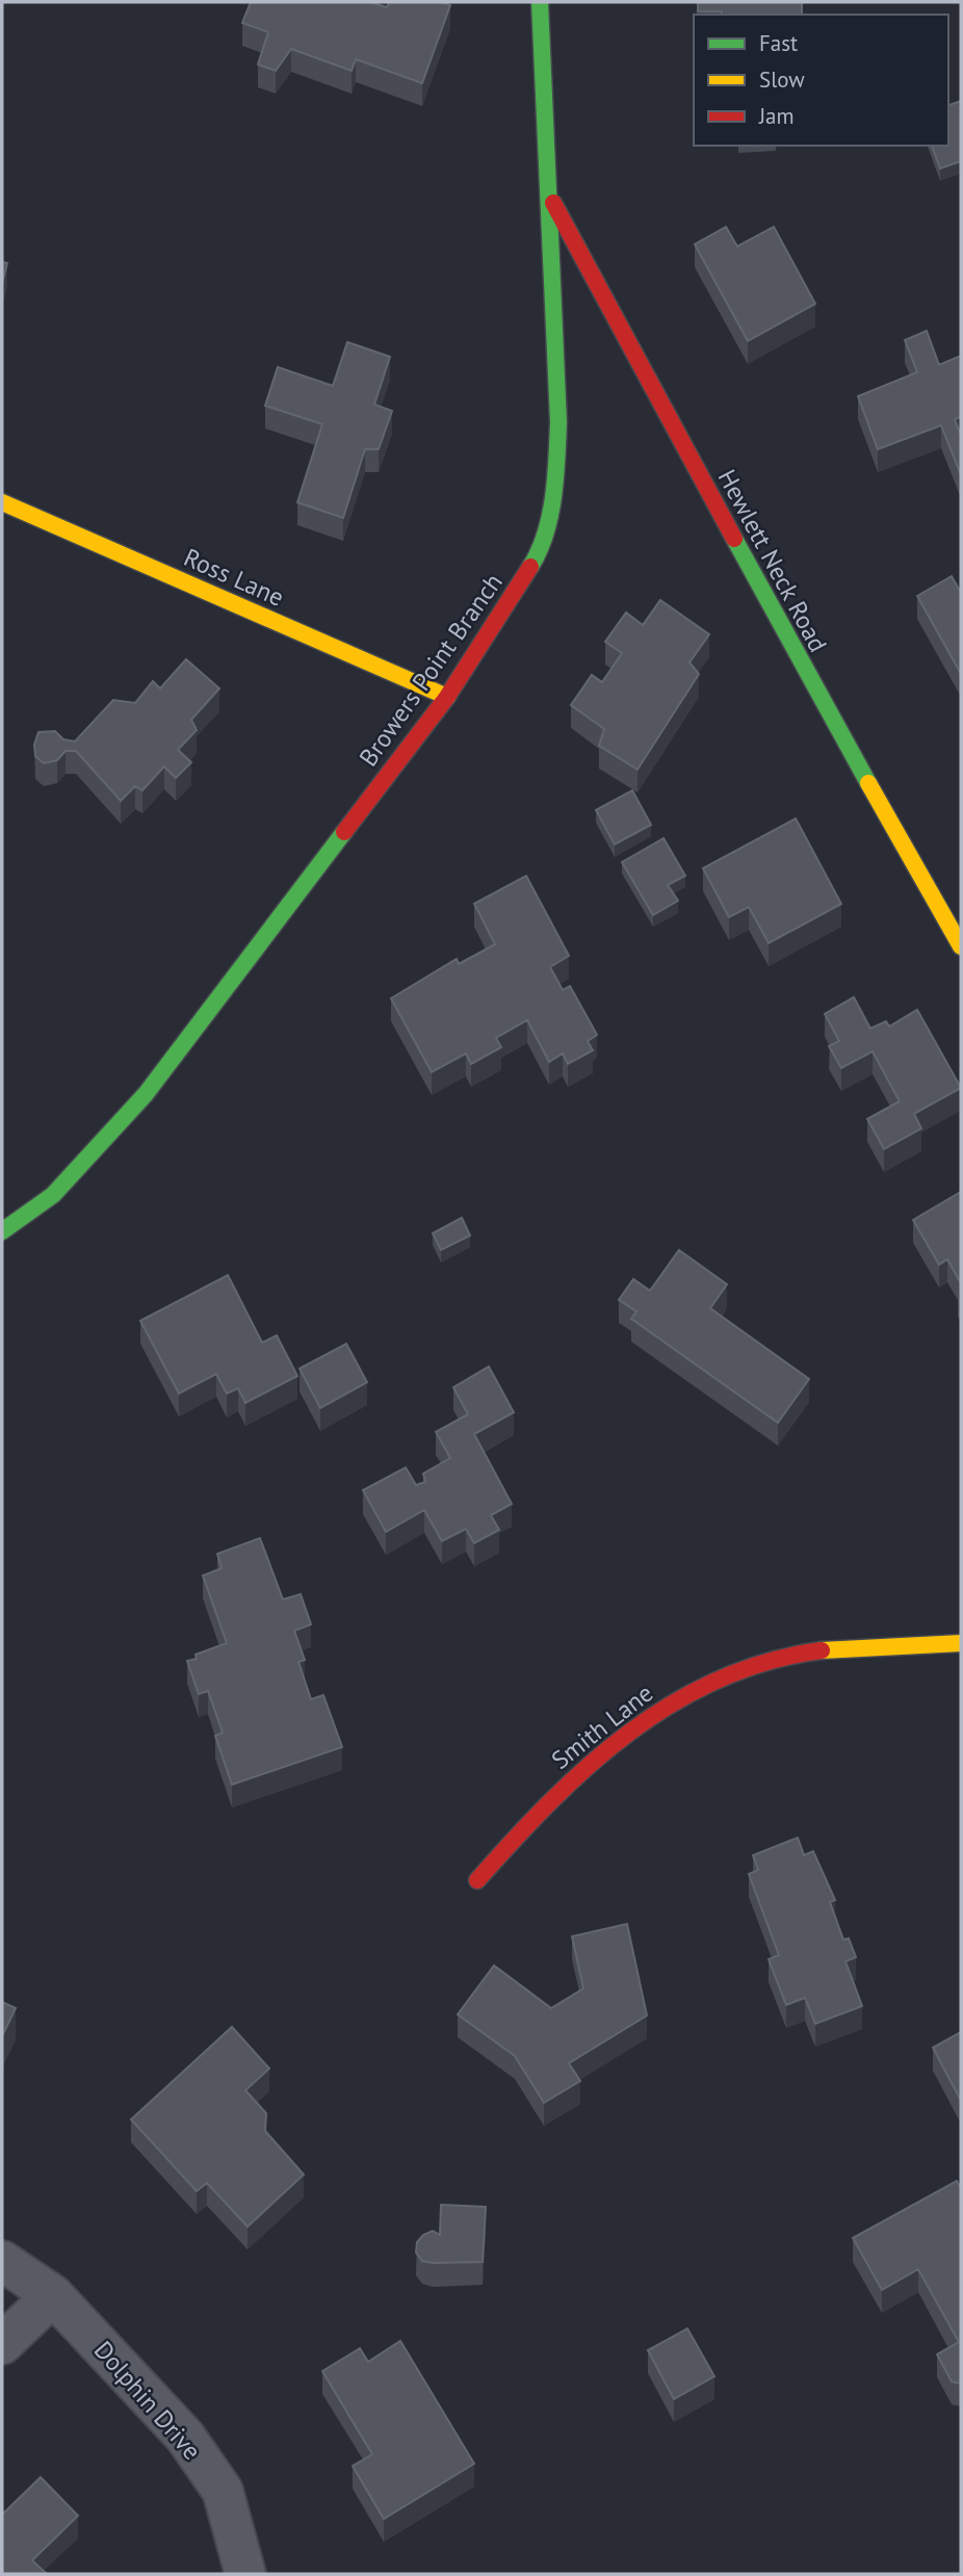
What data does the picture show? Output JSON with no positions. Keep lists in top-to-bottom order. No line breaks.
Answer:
{"streets":{"street":["Hewlett Neck Road","Ross Lane","Browers Point Branch","Smith Lane","Dolphin Drive"]},"crossings":[["Hewlett Neck Road","Browers Point Branch"],["Ross Lane","Browers Point Branch"]],"legend":["Fast","Slow","Jam"]}
